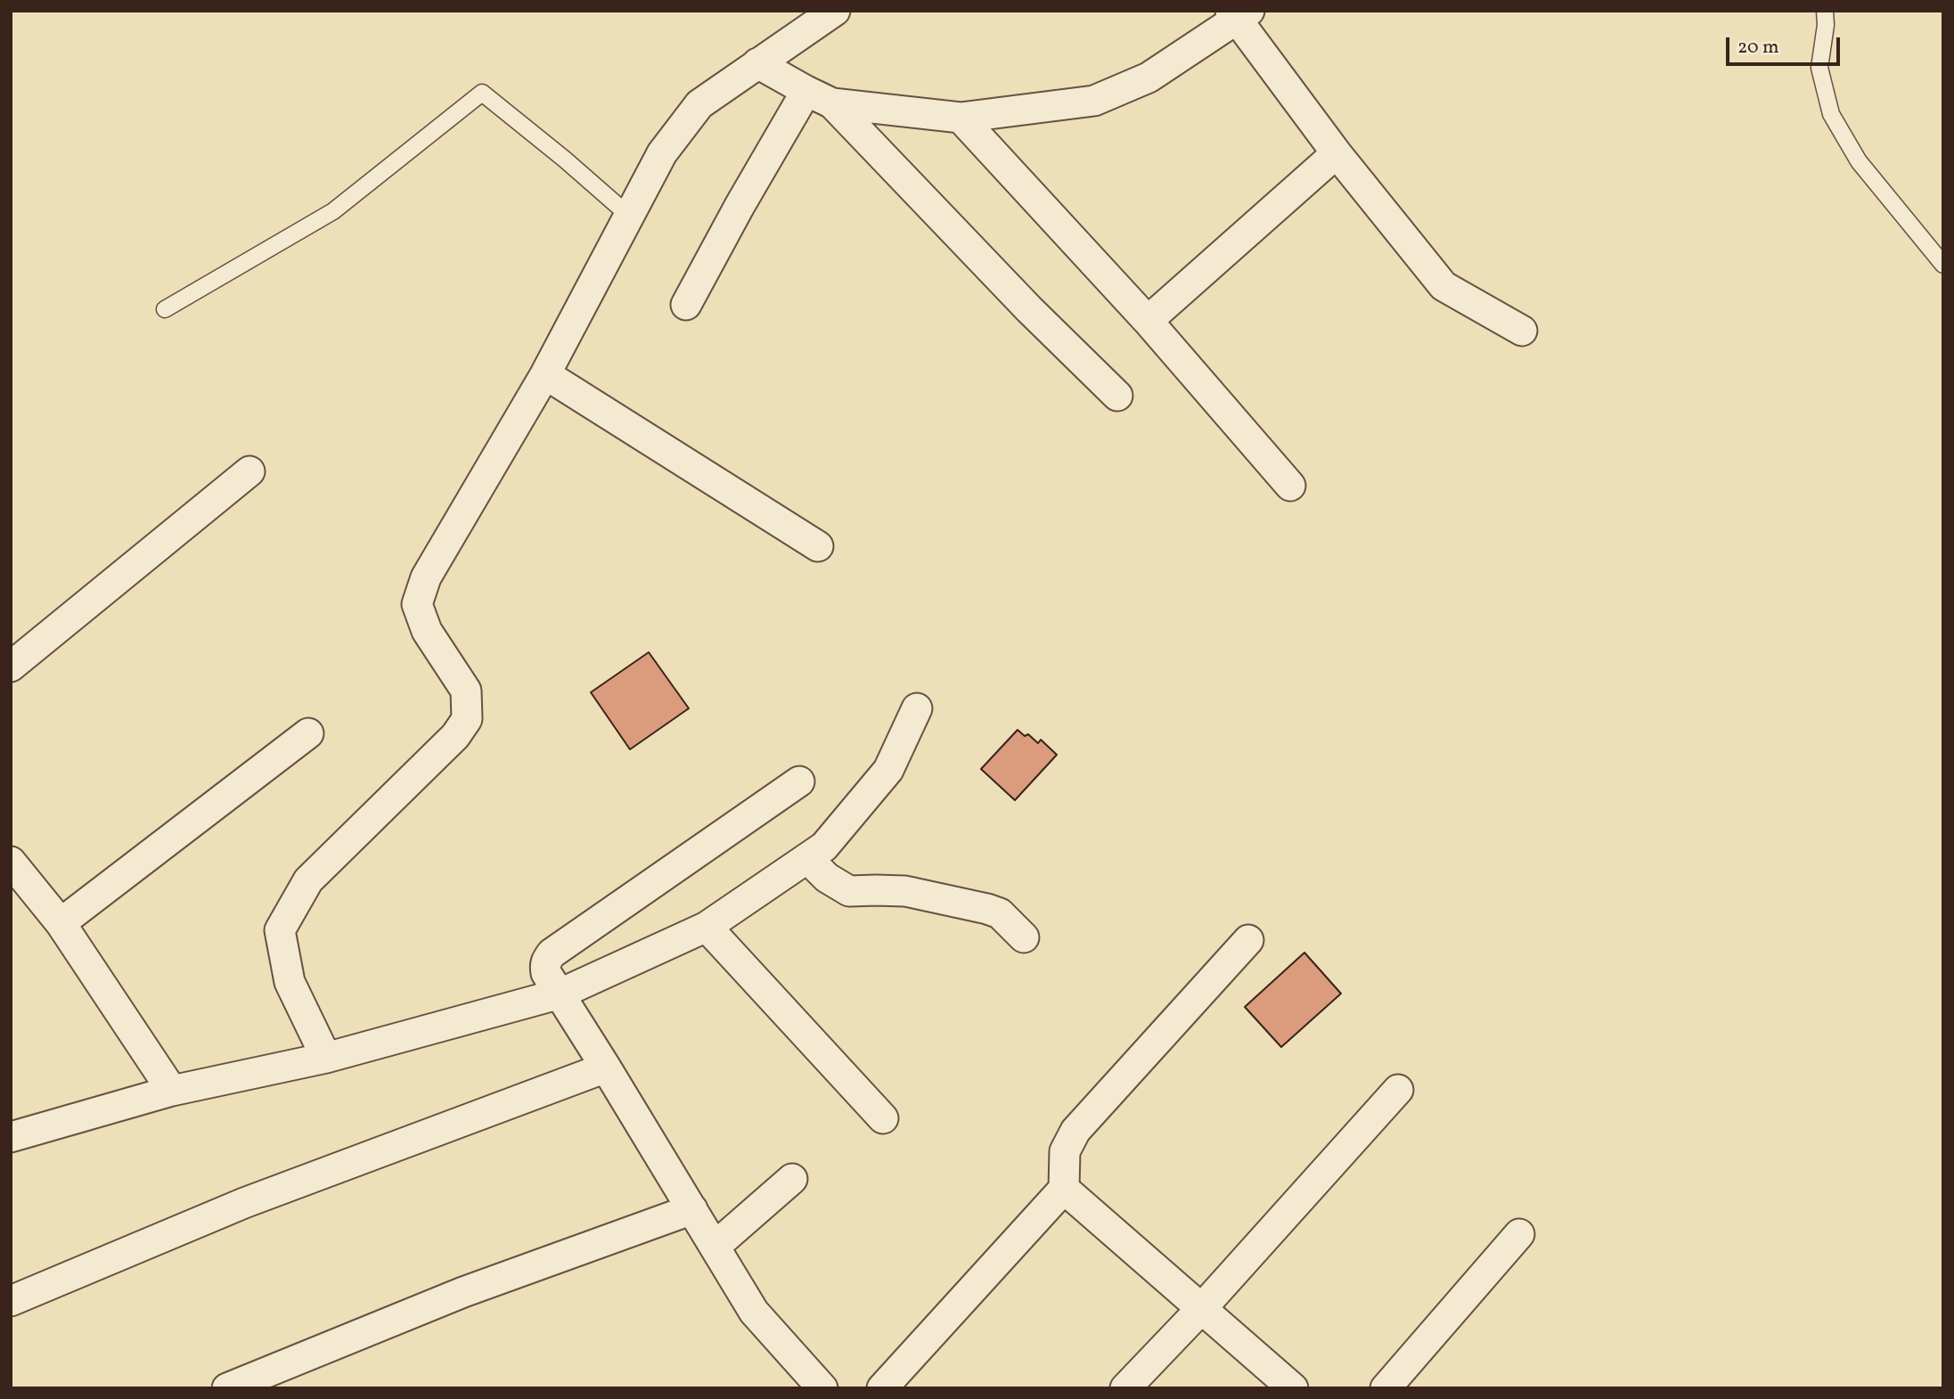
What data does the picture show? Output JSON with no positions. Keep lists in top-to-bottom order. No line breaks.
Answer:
{"scale_bar":"20 m"}
